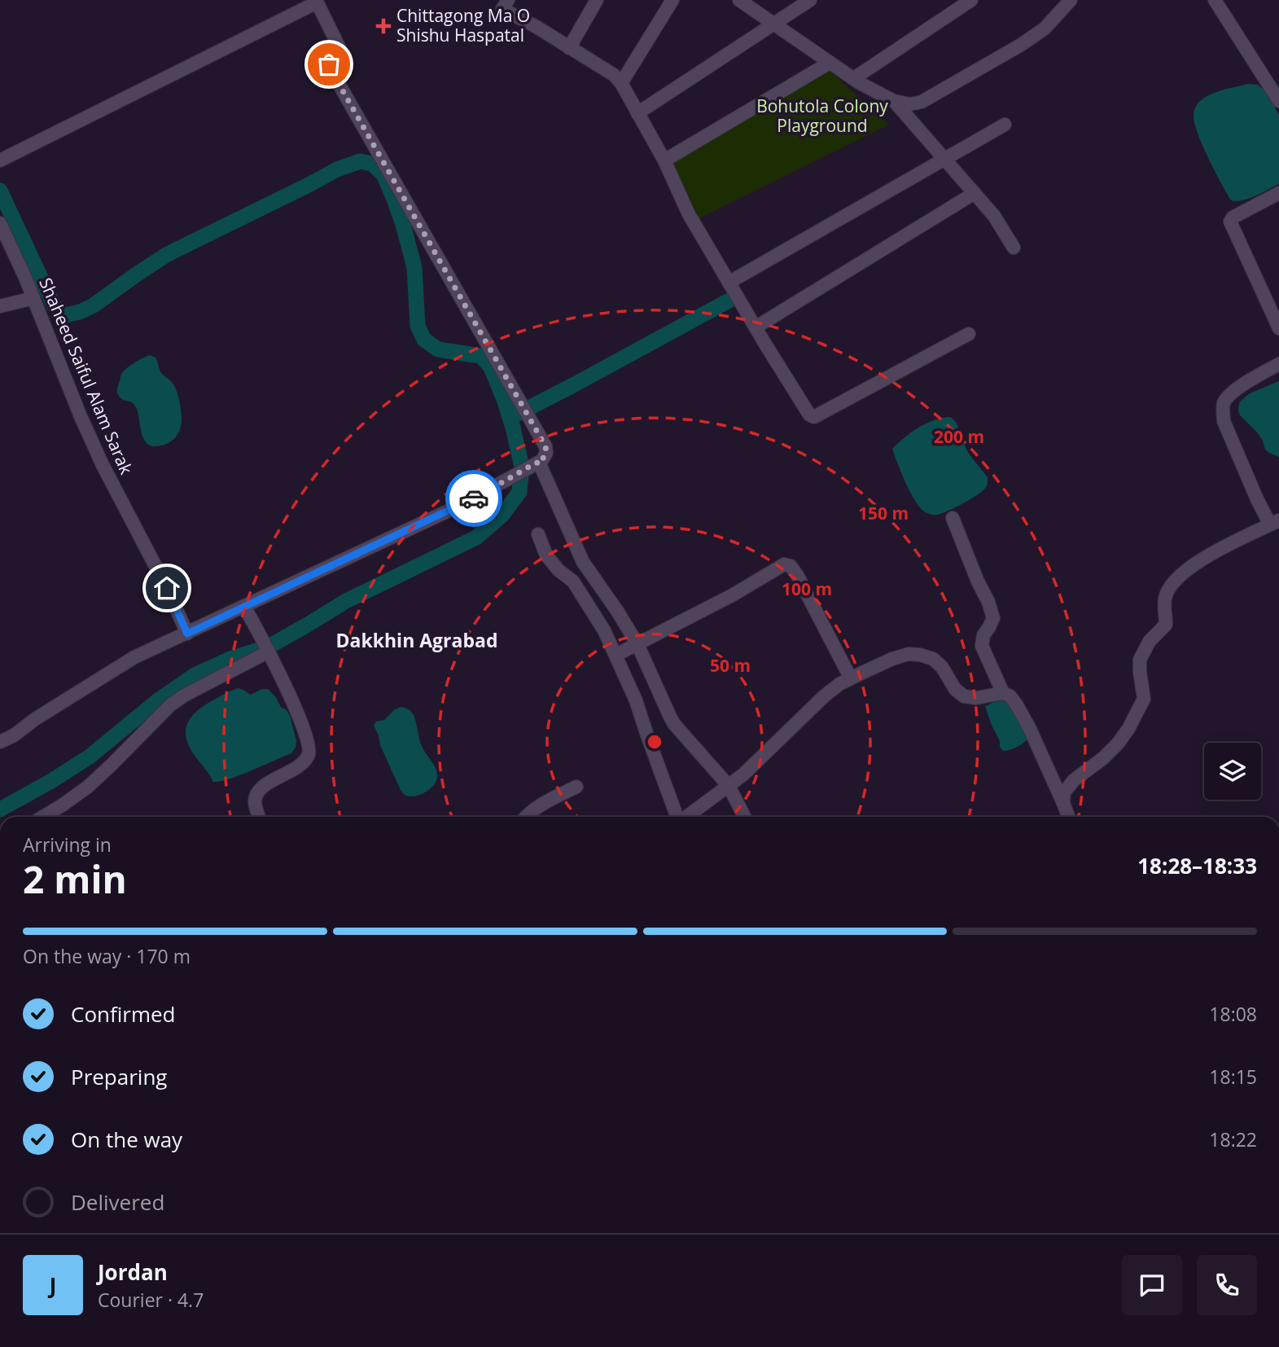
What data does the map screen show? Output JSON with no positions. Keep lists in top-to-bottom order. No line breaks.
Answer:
{"streets":{"street":["Shaheed Saiful Alam Sarak"]},"districts":["Dakkhin Agrabad"],"parks":["Bohutola Colony Playground"],"places":{"health":["Chittagong Ma O Shishu Haspatal"]},"page":{"heading":["2 min","Arriving in","18:28–18:33"],"panel":["Jordan","Courier · 4.7"],"bar":"On the way · 170 m","list":[["Confirmed","18:08"],["Preparing","18:15"],["On the way","18:22"],"Delivered"],"round":"J"},"rings":["200 m","150 m","100 m","50 m"]}
